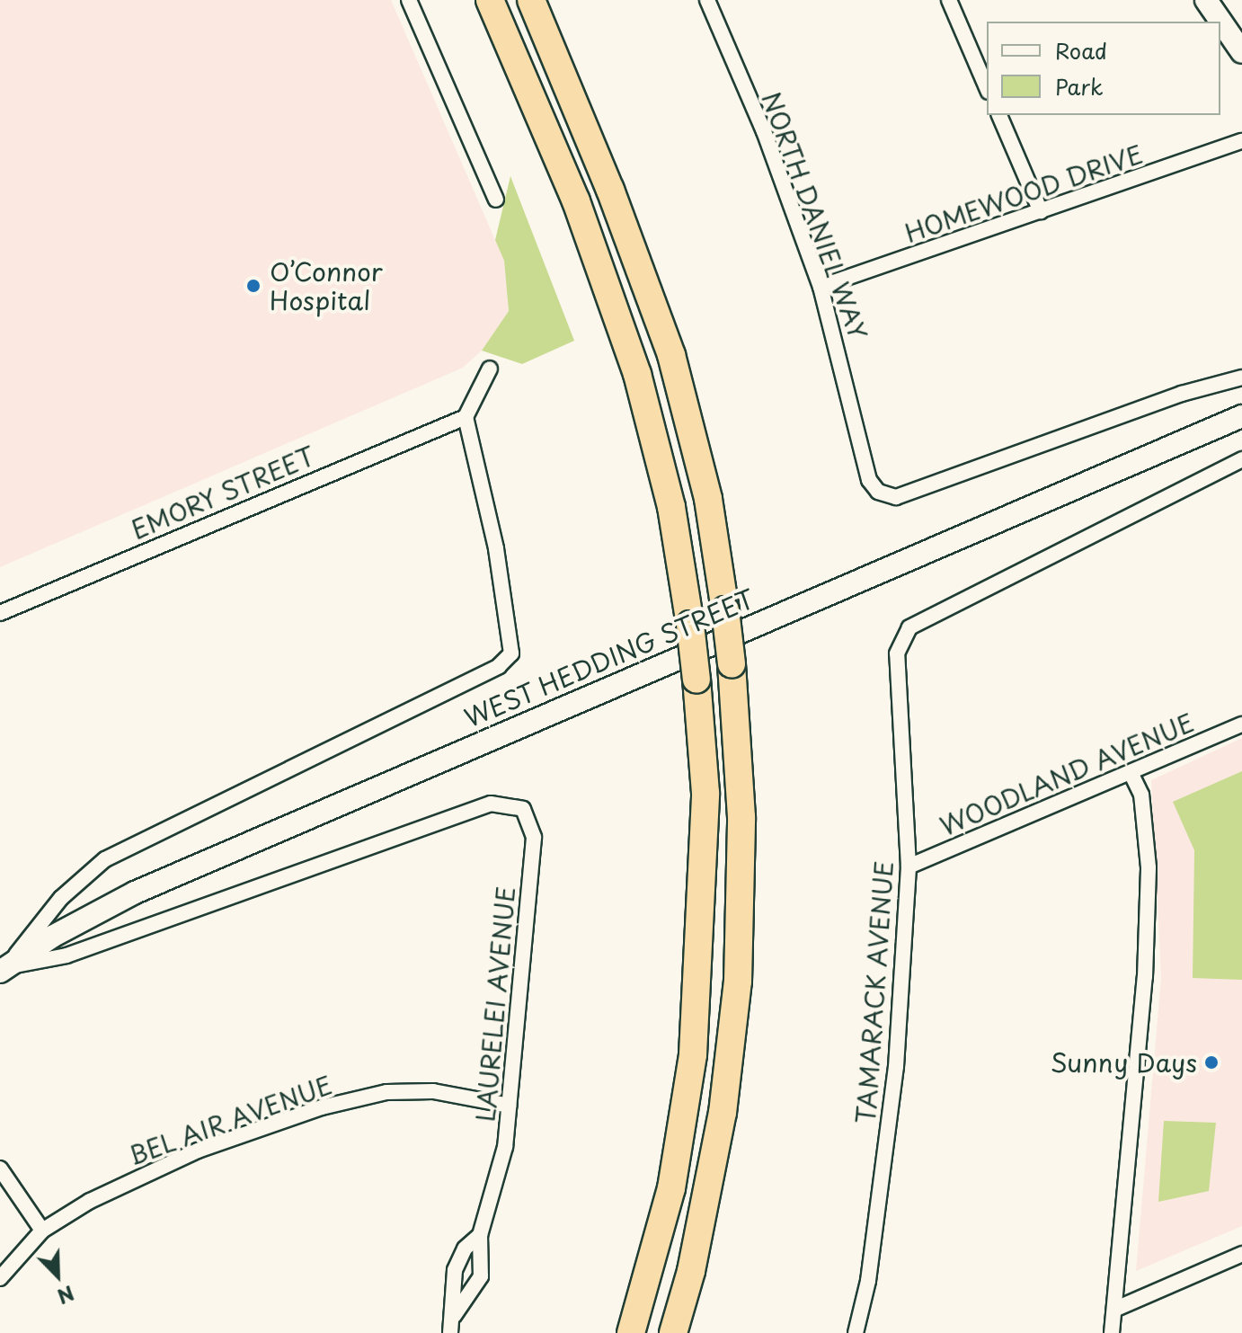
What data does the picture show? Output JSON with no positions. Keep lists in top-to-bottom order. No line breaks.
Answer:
{"streets":{"main road":["WEST HEDDING STREET"],"street":["HOMEWOOD DRIVE","NORTH DANIEL WAY","EMORY STREET","WOODLAND AVENUE","TAMARACK AVENUE","LAURELEI AVENUE","BEL AIR AVENUE"]},"crossings":[["HOMEWOOD DRIVE","NORTH DANIEL WAY"],["EMORY STREET","WEST HEDDING STREET"],["WEST HEDDING STREET","LAURELEI AVENUE"],["WOODLAND AVENUE","TAMARACK AVENUE"],["LAURELEI AVENUE","BEL AIR AVENUE"]],"places":["O’Connor Hospital","Sunny Days"],"legend":["Road","Park"],"north":"bottom right"}
